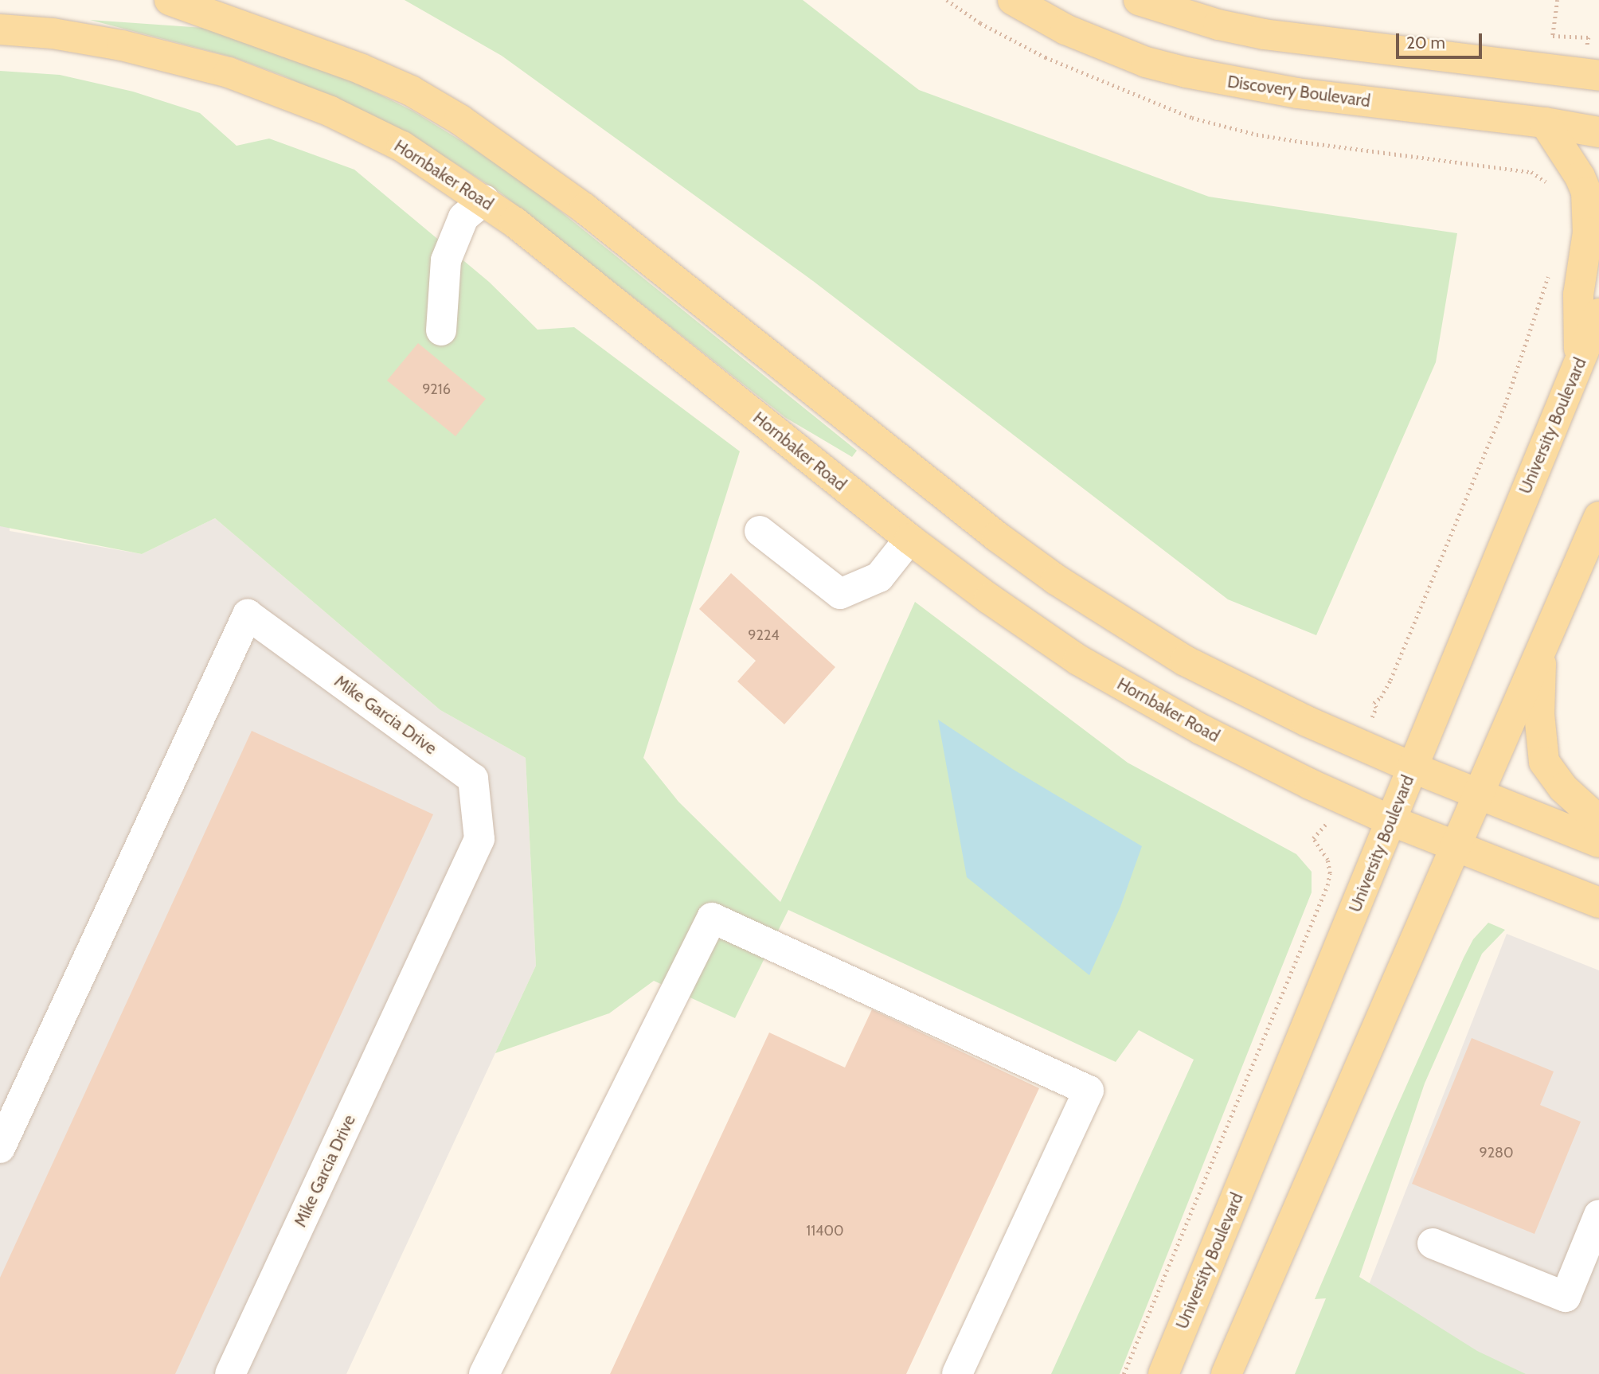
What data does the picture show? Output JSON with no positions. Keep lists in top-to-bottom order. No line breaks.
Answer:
{"streets":{"main road":["Discovery Boulevard","Hornbaker Road","University Boulevard"],"lane":["Mike Garcia Drive"]},"crossings":[["Hornbaker Road","University Boulevard"]],"house_numbers":["9216","9224","9280","11400"],"scale_bar":"20 m"}
